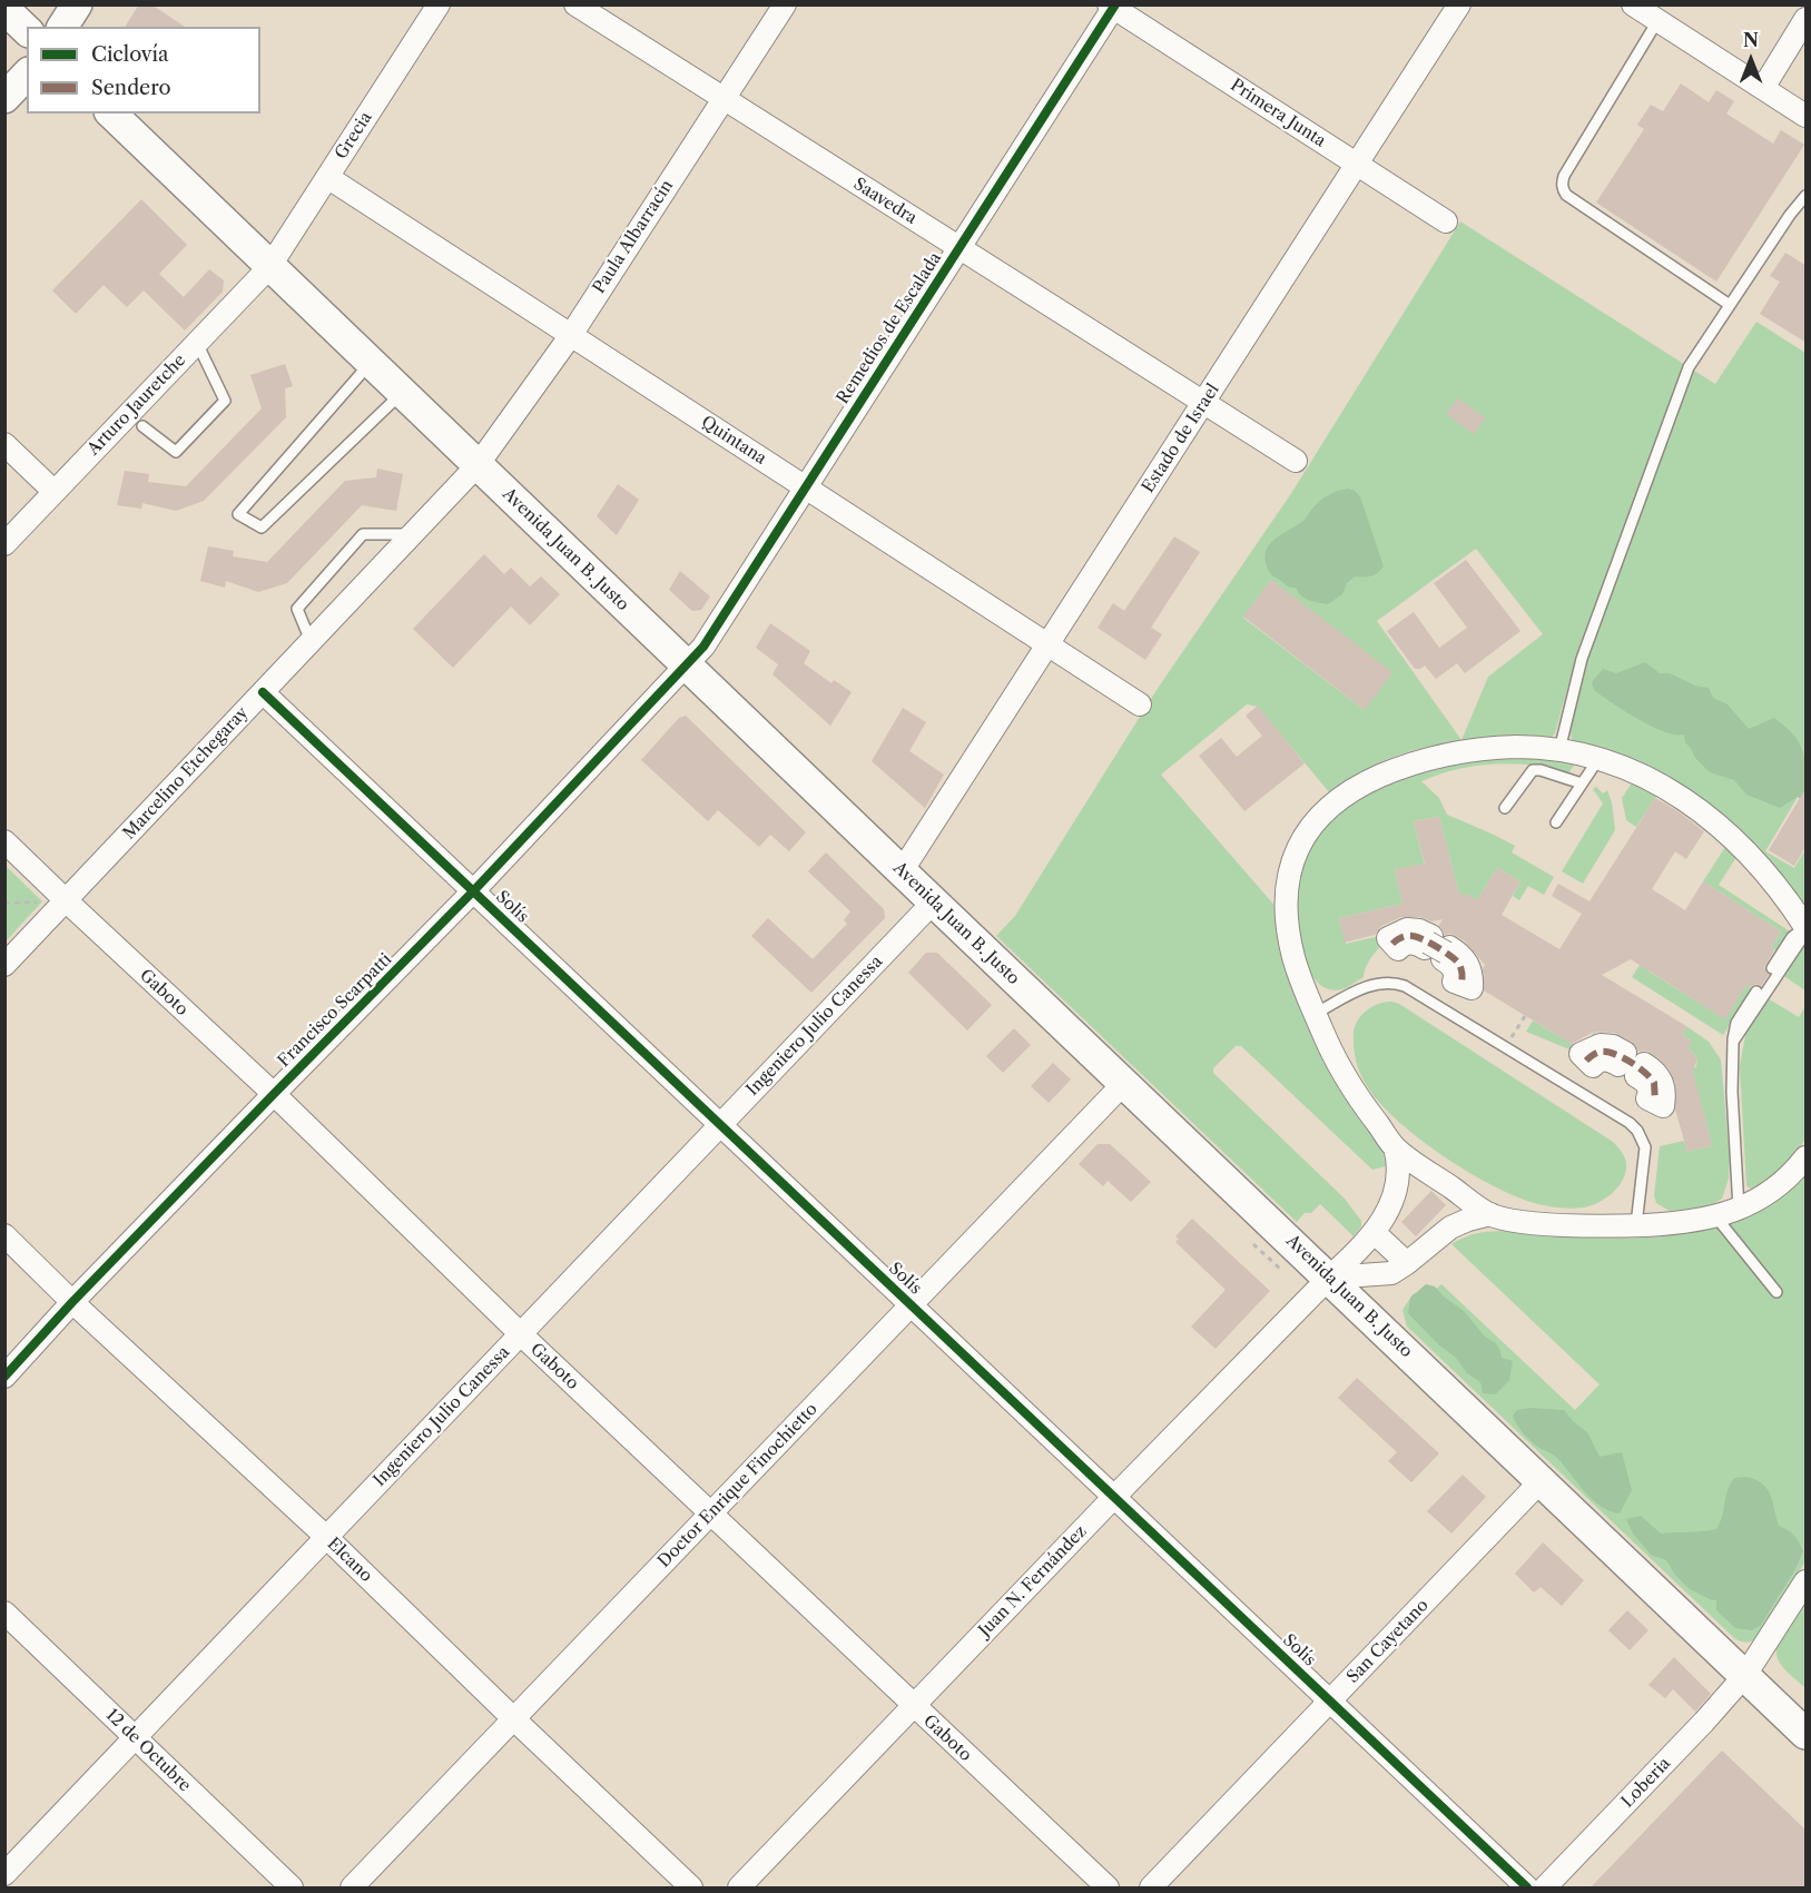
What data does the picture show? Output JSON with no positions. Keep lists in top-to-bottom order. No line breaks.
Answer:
{"streets":{"main road":["Avenida Juan B. Justo"],"street":["Primera Junta","Grecia","Saavedra","Paula Albarracín","Remedios de Escalada","Arturo Jauretche","Estado de Israel","Quintana","Marcelino Etchegaray","Solís","Gaboto","Francisco Scarpatti","Ingeniero Julio Canessa","Doctor Enrique Finochietto","Elcano","Juan N. Fernández","San Cayetano","12 de Octubre","Loberia"]},"crossings":[["Primera Junta","Remedios de Escalada"],["Primera Junta","Estado de Israel"],["Grecia","Arturo Jauretche"],["Grecia","Quintana"],["Grecia","Avenida Juan B. Justo"],["Saavedra","Paula Albarracín"],["Saavedra","Remedios de Escalada"],["Saavedra","Estado de Israel"],["Paula Albarracín","Quintana"],["Paula Albarracín","Avenida Juan B. Justo"],["Paula Albarracín","Marcelino Etchegaray"],["Remedios de Escalada","Quintana"],["Remedios de Escalada","Avenida Juan B. Justo"],["Remedios de Escalada","Francisco Scarpatti"],["Arturo Jauretche","Avenida Juan B. Justo"],["Estado de Israel","Quintana"],["Estado de Israel","Avenida Juan B. Justo"],["Avenida Juan B. Justo","Marcelino Etchegaray"],["Avenida Juan B. Justo","Francisco Scarpatti"],["Avenida Juan B. Justo","Ingeniero Julio Canessa"],["Avenida Juan B. Justo","Doctor Enrique Finochietto"],["Avenida Juan B. Justo","Juan N. Fernández"],["Avenida Juan B. Justo","San Cayetano"],["Avenida Juan B. Justo","Loberia"],["Marcelino Etchegaray","Solís"],["Marcelino Etchegaray","Gaboto"],["Solís","Francisco Scarpatti"],["Solís","Ingeniero Julio Canessa"],["Solís","Doctor Enrique Finochietto"],["Solís","Juan N. Fernández"],["Solís","San Cayetano"],["Gaboto","Francisco Scarpatti"],["Gaboto","Ingeniero Julio Canessa"],["Gaboto","Doctor Enrique Finochietto"],["Gaboto","Juan N. Fernández"],["Francisco Scarpatti","Elcano"],["Ingeniero Julio Canessa","Elcano"],["Ingeniero Julio Canessa","12 de Octubre"],["Doctor Enrique Finochietto","Elcano"]],"legend":["Ciclovía","Sendero"],"north":"top"}
